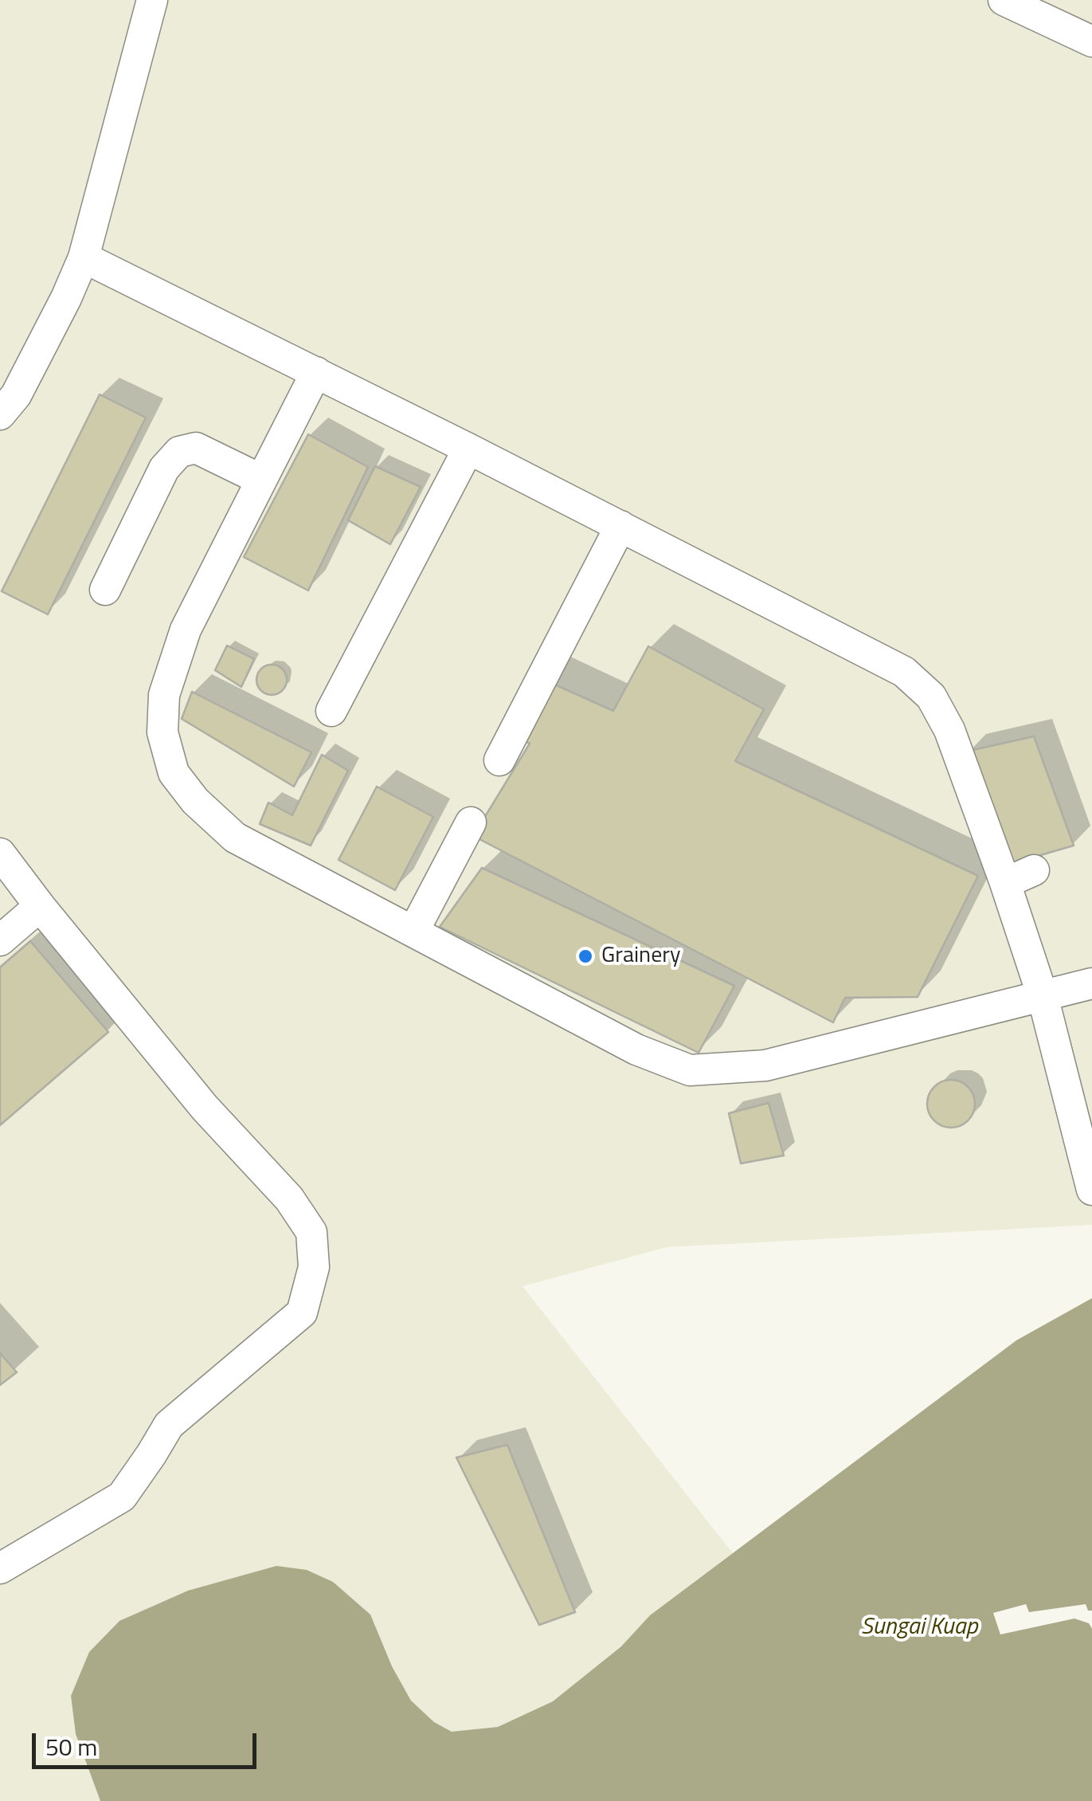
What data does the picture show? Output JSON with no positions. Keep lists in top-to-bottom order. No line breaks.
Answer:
{"water":["Sungai Kuap"],"places":["Grainery"],"scale_bar":"50 m"}
